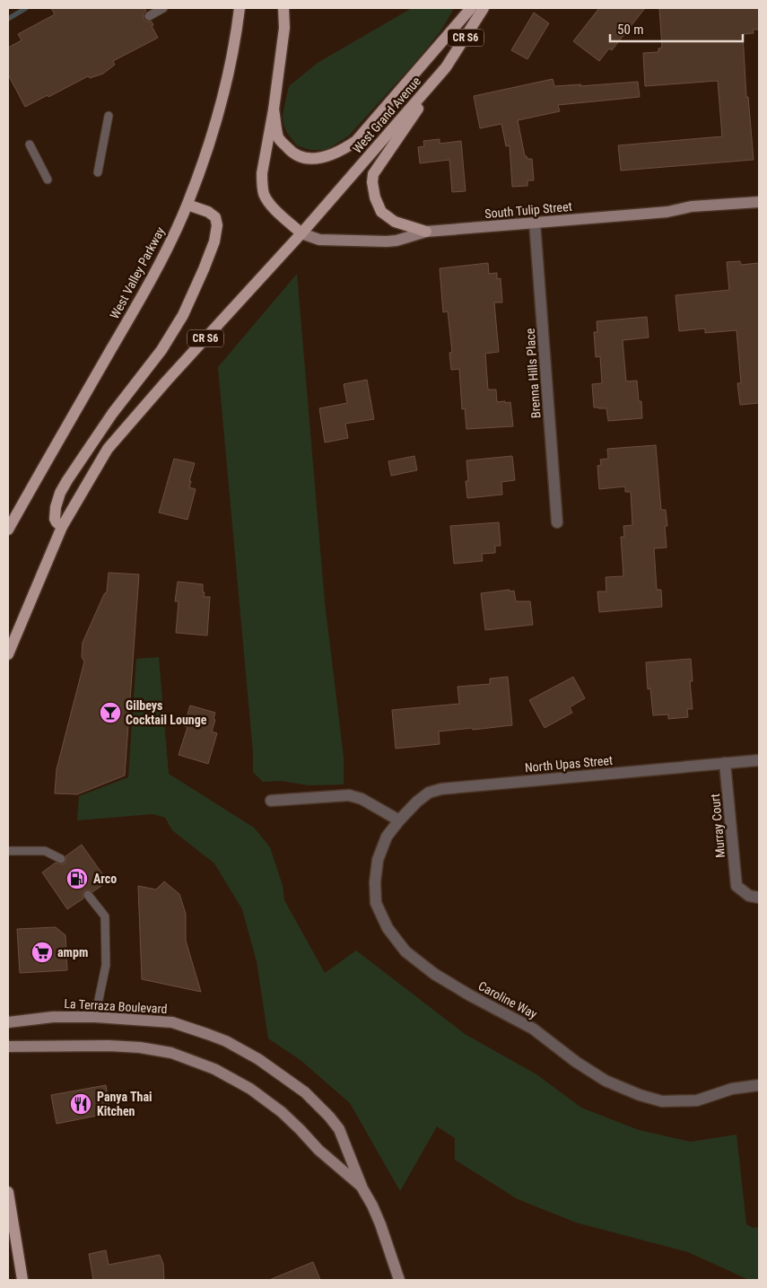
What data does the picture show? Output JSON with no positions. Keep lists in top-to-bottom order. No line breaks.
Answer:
{"streets":{"main road":["CR S6","West Grand Avenue","West Valley Parkway"],"street":["South Tulip Street","Brenna Hills Place","North Upas Street","Murray Court","Caroline Way","La Terraza Boulevard"]},"crossings":[["CR S6","West Grand Avenue"],["CR S6","South Tulip Street"],["West Grand Avenue","South Tulip Street"],["South Tulip Street","Brenna Hills Place"],["North Upas Street","Murray Court"],["North Upas Street","Caroline Way"]],"places":{"bar":["Gilbeys Cocktail Lounge"],"fuel station":["Arco"],"supermarket":["ampm"],"restaurant":["Panya Thai Kitchen"]},"scale_bar":"50 m"}
